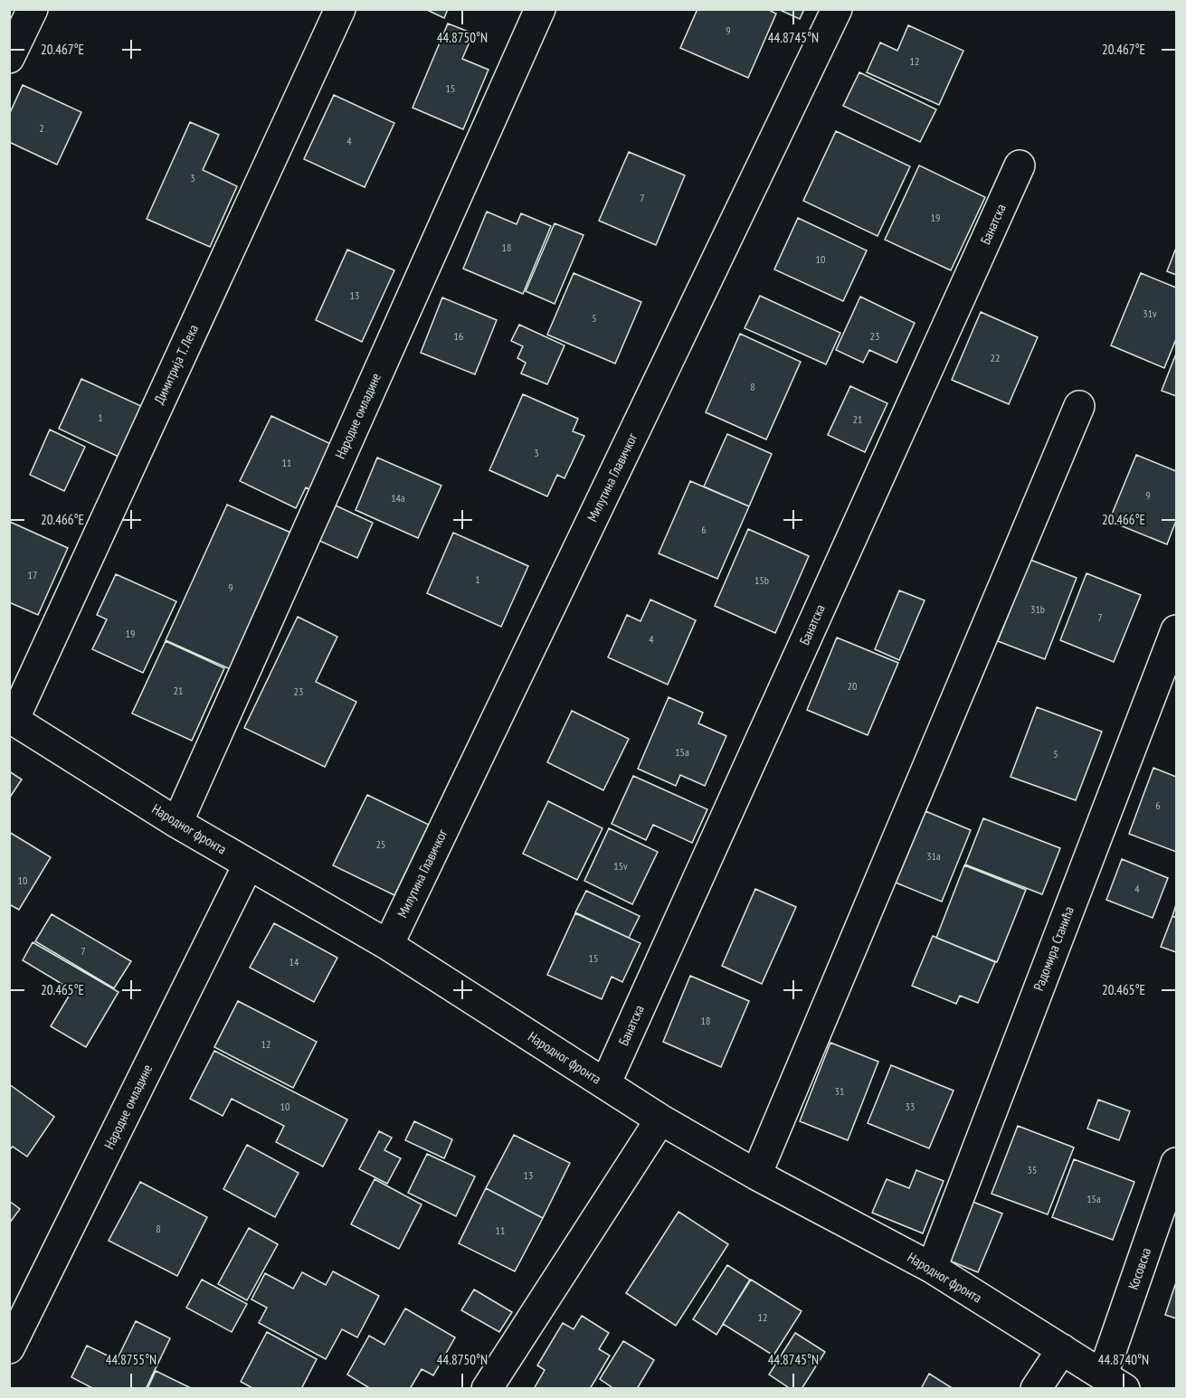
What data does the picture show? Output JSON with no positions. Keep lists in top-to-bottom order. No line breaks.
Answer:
{"streets":{"street":["Банатска","Димитрија Т. Лека","Народне омладине","Милутина Главичког","Народног фронта","Радомира Станића","Косовска"]},"crossings":[["Банатска","Народног фронта"],["Димитрија Т. Лека","Народног фронта"],["Народне омладине","Народног фронта"],["Милутина Главичког","Народног фронта"],["Народног фронта","Радомира Станића"],["Народног фронта","Косовска"]],"house_numbers":["9","12","15","2","4","3","7","19","18","10","13","31v","5","16","23","22","8","1","21","3","11","9","14a","6","17","1","15b","9","31b","7","19","4","20","21","23","15a","5","6","25","31a","15v","10","4","7","15","14","18","12","31","10","33","35","13","15a","8","11","12"],"coordinates":["44.8750°N","44.8745°N","20.467°E","20.466°E","20.465°E","44.8755°N","44.8740°N"]}
